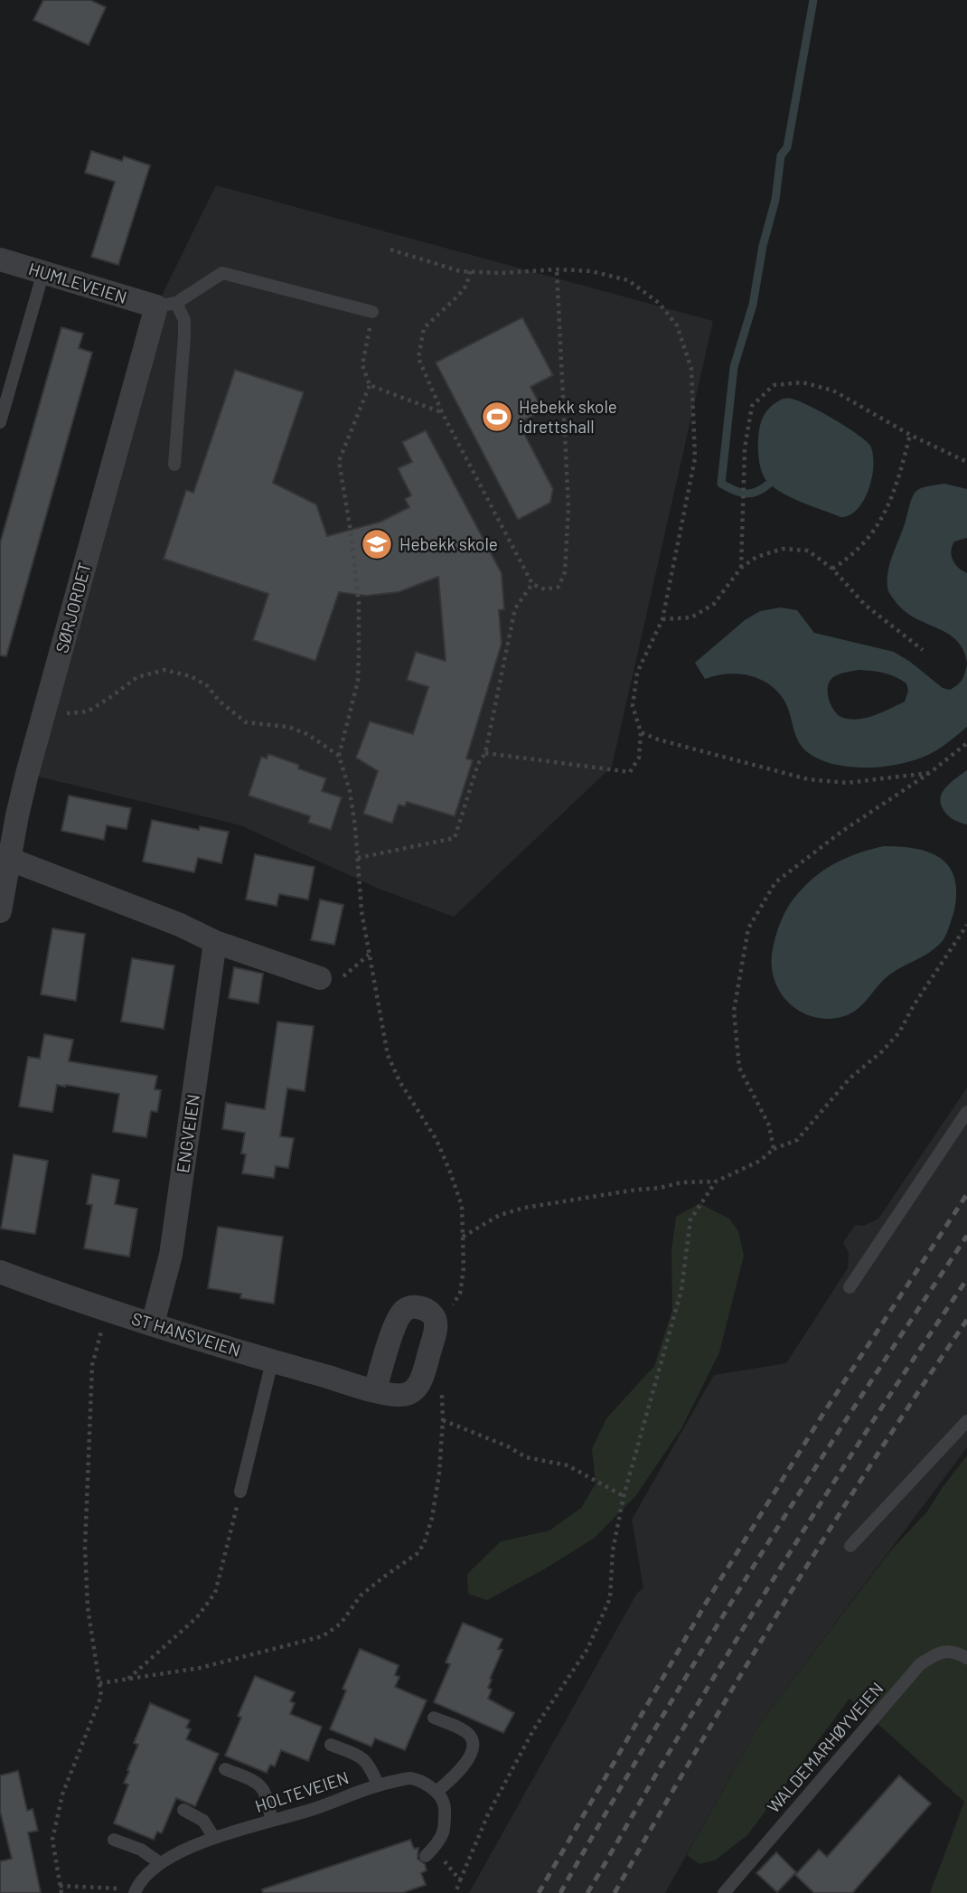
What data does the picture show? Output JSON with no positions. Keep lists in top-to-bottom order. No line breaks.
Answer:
{"streets":{"street":["HUMLEVEIEN","SØRJORDET","ENGVEIEN","ST HANSVEIEN"],"lane":["WALDEMARHØYVEIEN","HOLTEVEIEN"]},"crossings":[["HUMLEVEIEN","SØRJORDET"],["ENGVEIEN","ST HANSVEIEN"]],"places":{"sports":["Hebekk skole idrettshall"],"school or university":["Hebekk skole"]}}
